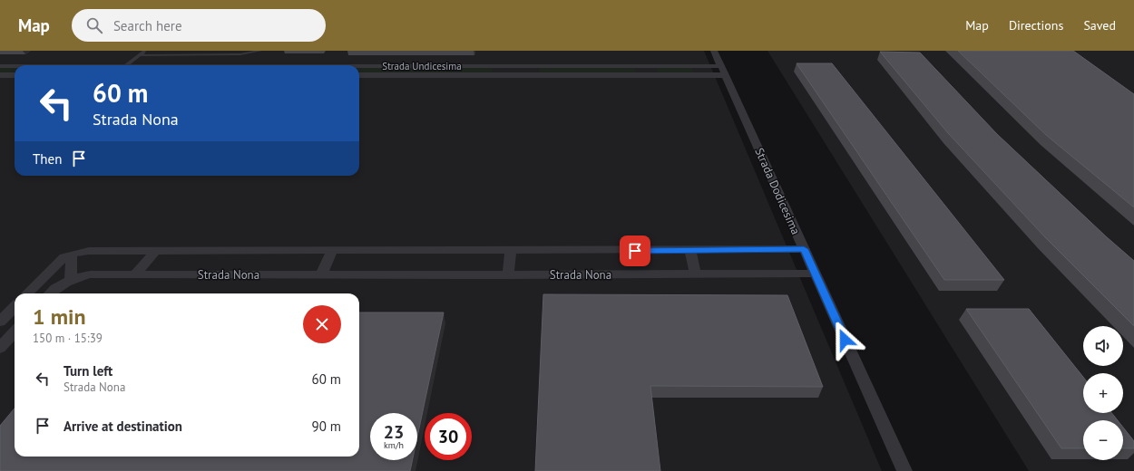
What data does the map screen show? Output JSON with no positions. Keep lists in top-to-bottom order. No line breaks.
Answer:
{"streets":{"street":["Strada Undicesima","Strada Dodicesima","Strada Nona"]},"crossings":[["Strada Undicesima","Strada Dodicesima"],["Strada Dodicesima","Strada Nona"]],"page":{"header":"Map","search":"Search here","nav":["Map","Directions","Saved"],"turn":["60 m","Strada Nona"],"then":"Then","heading":["1 min","150 m · 15:39"],"map_buttons":["+","−"],"list":[{"name":"Turn left","note":"Strada Nona","value":"60 m"},{"name":"Arrive at destination","value":"90 m"}],"speed":"23 km/h","limit":"30"}}
